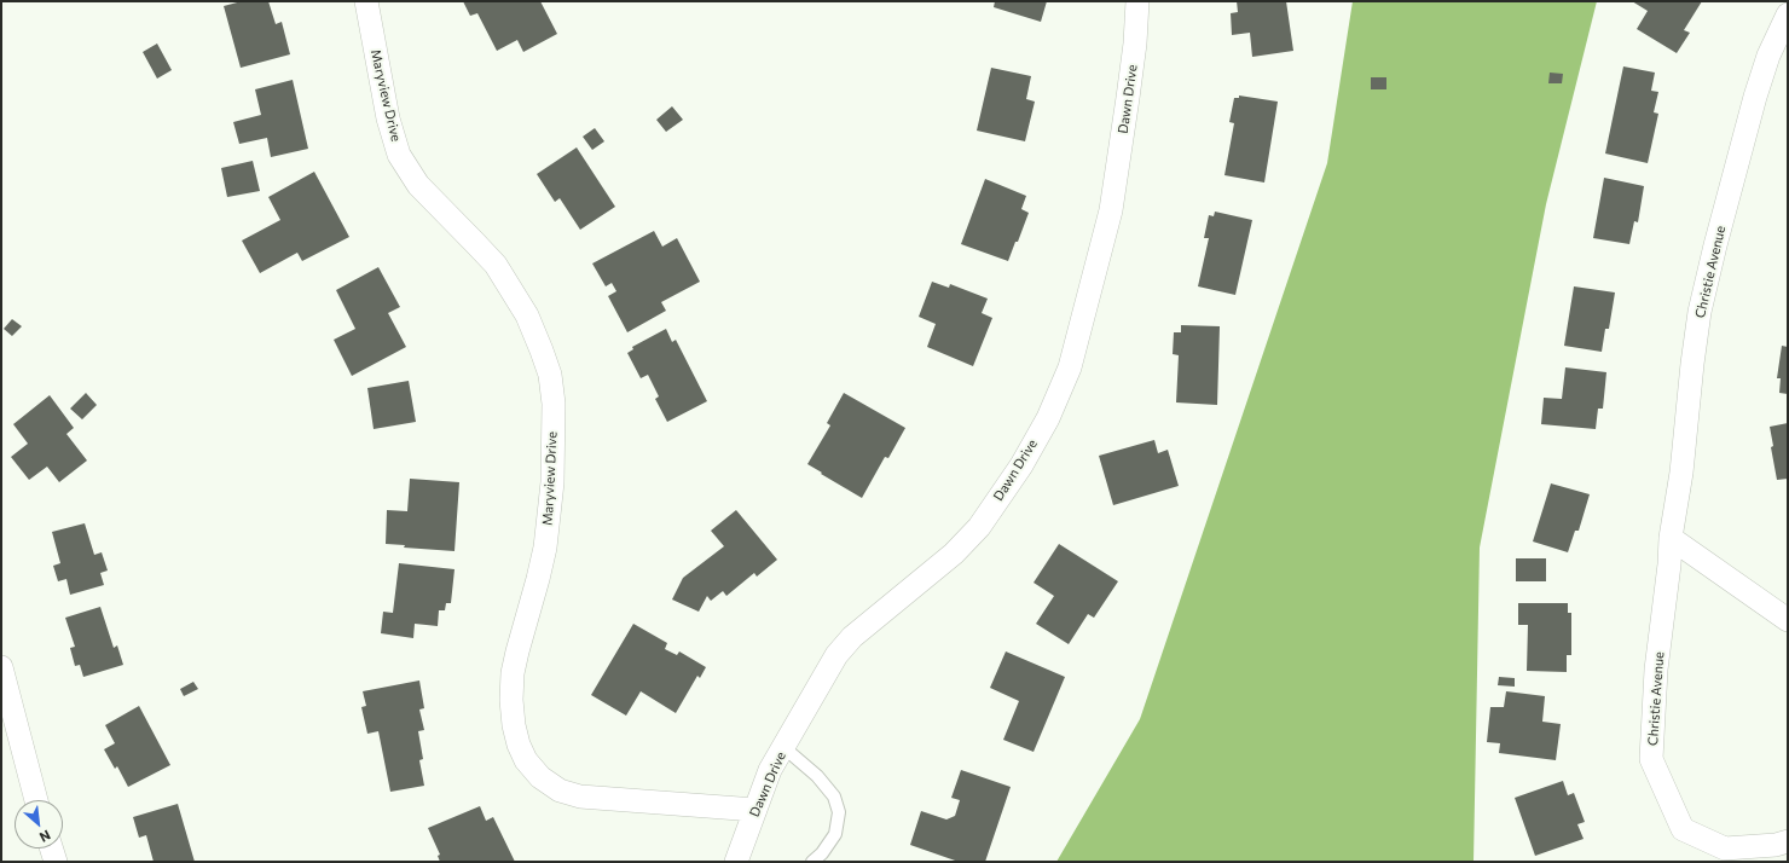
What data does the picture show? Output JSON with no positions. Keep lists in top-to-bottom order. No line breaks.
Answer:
{"streets":{"street":["Maryview Drive","Dawn Drive","Christie Avenue"]},"crossings":[["Maryview Drive","Dawn Drive"]],"north":"bottom right"}
